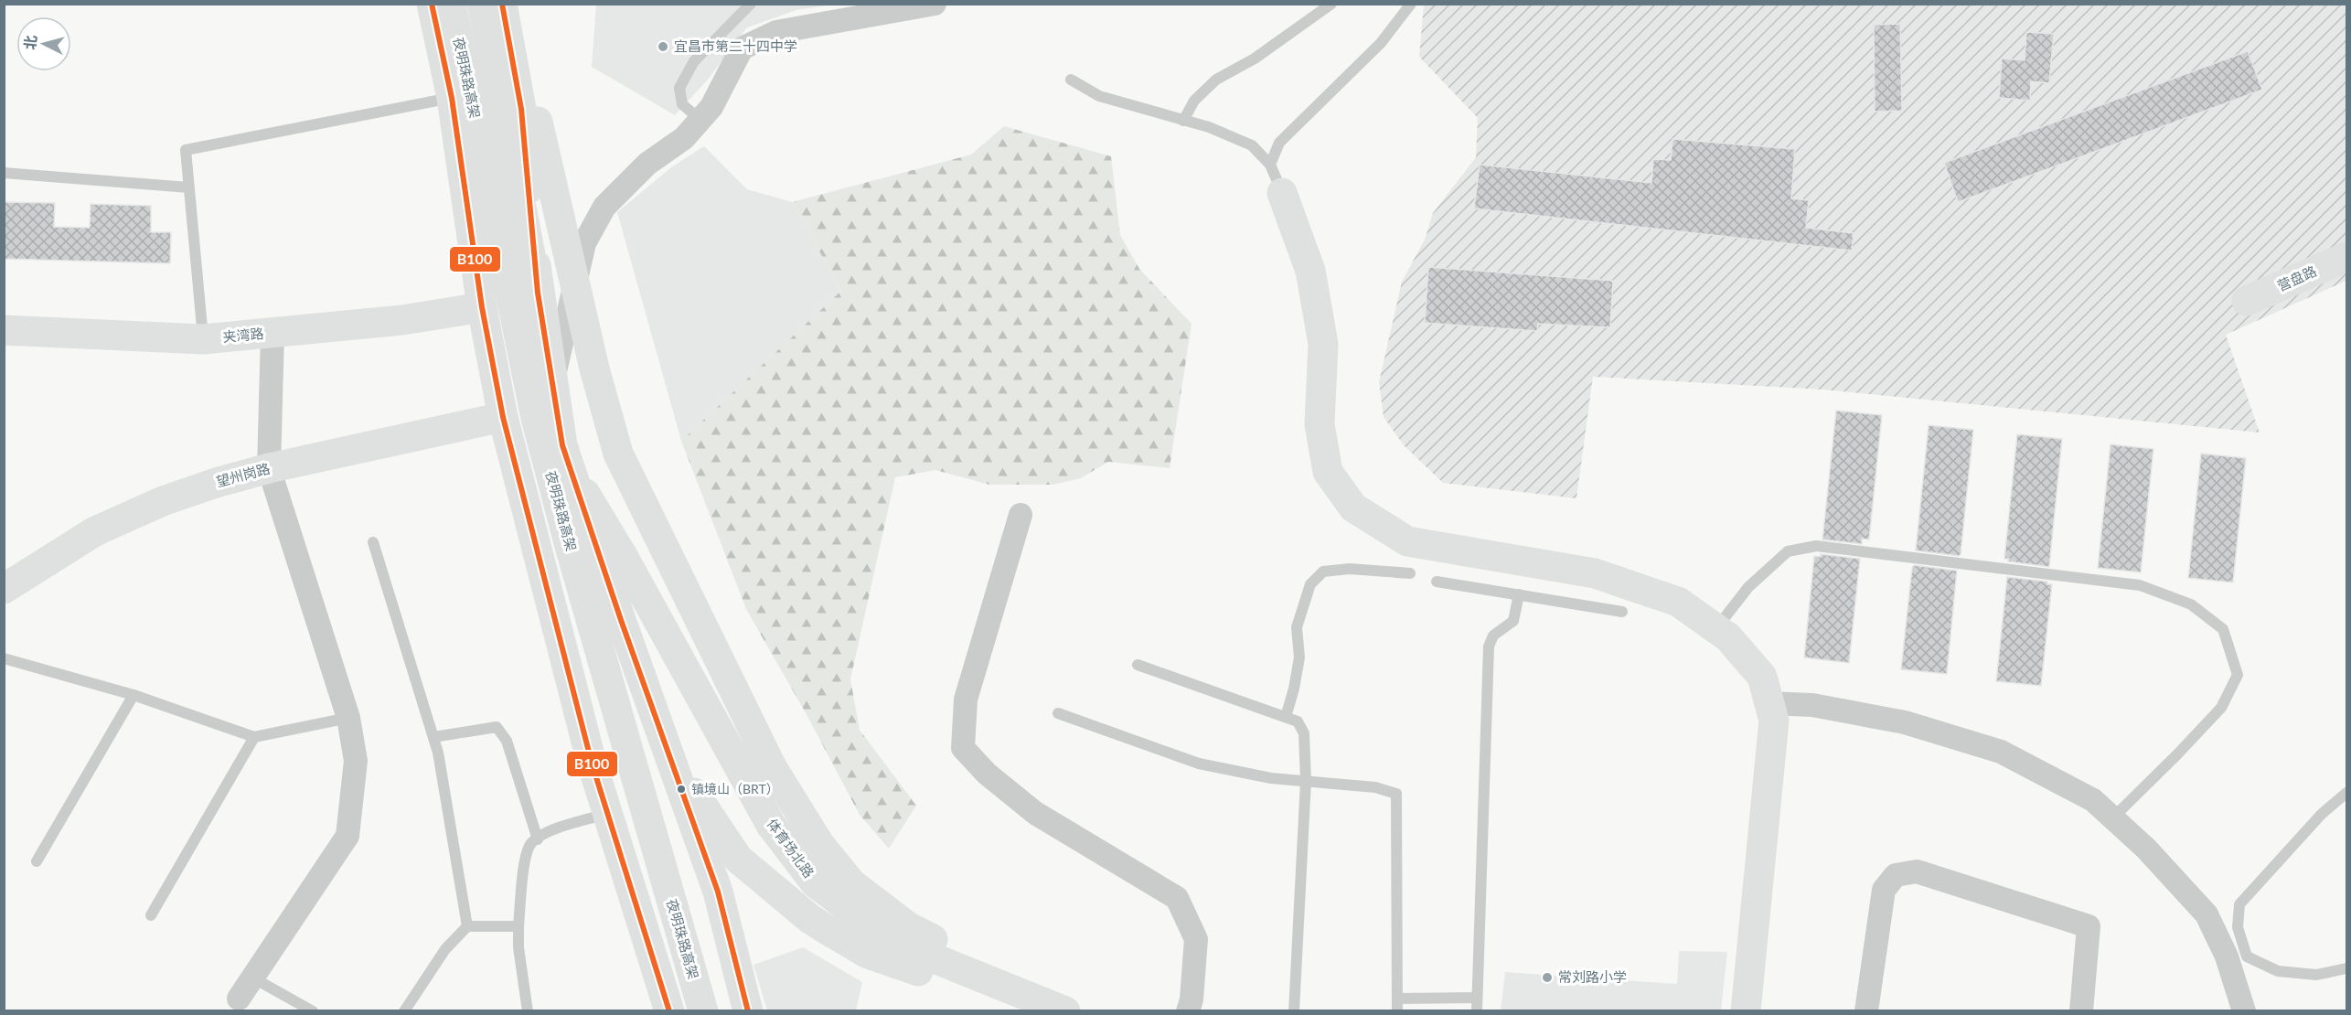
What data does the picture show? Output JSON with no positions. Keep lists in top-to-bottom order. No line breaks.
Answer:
{"streets":{"main road":["夜明珠路高架","营盘路","夹湾路","望州岗路","体育场北路"]},"places":["宜昌市第二十四中学","镇境山（BRT）","常刘路小学"],"lines":["transit line B100"],"north":"left"}
